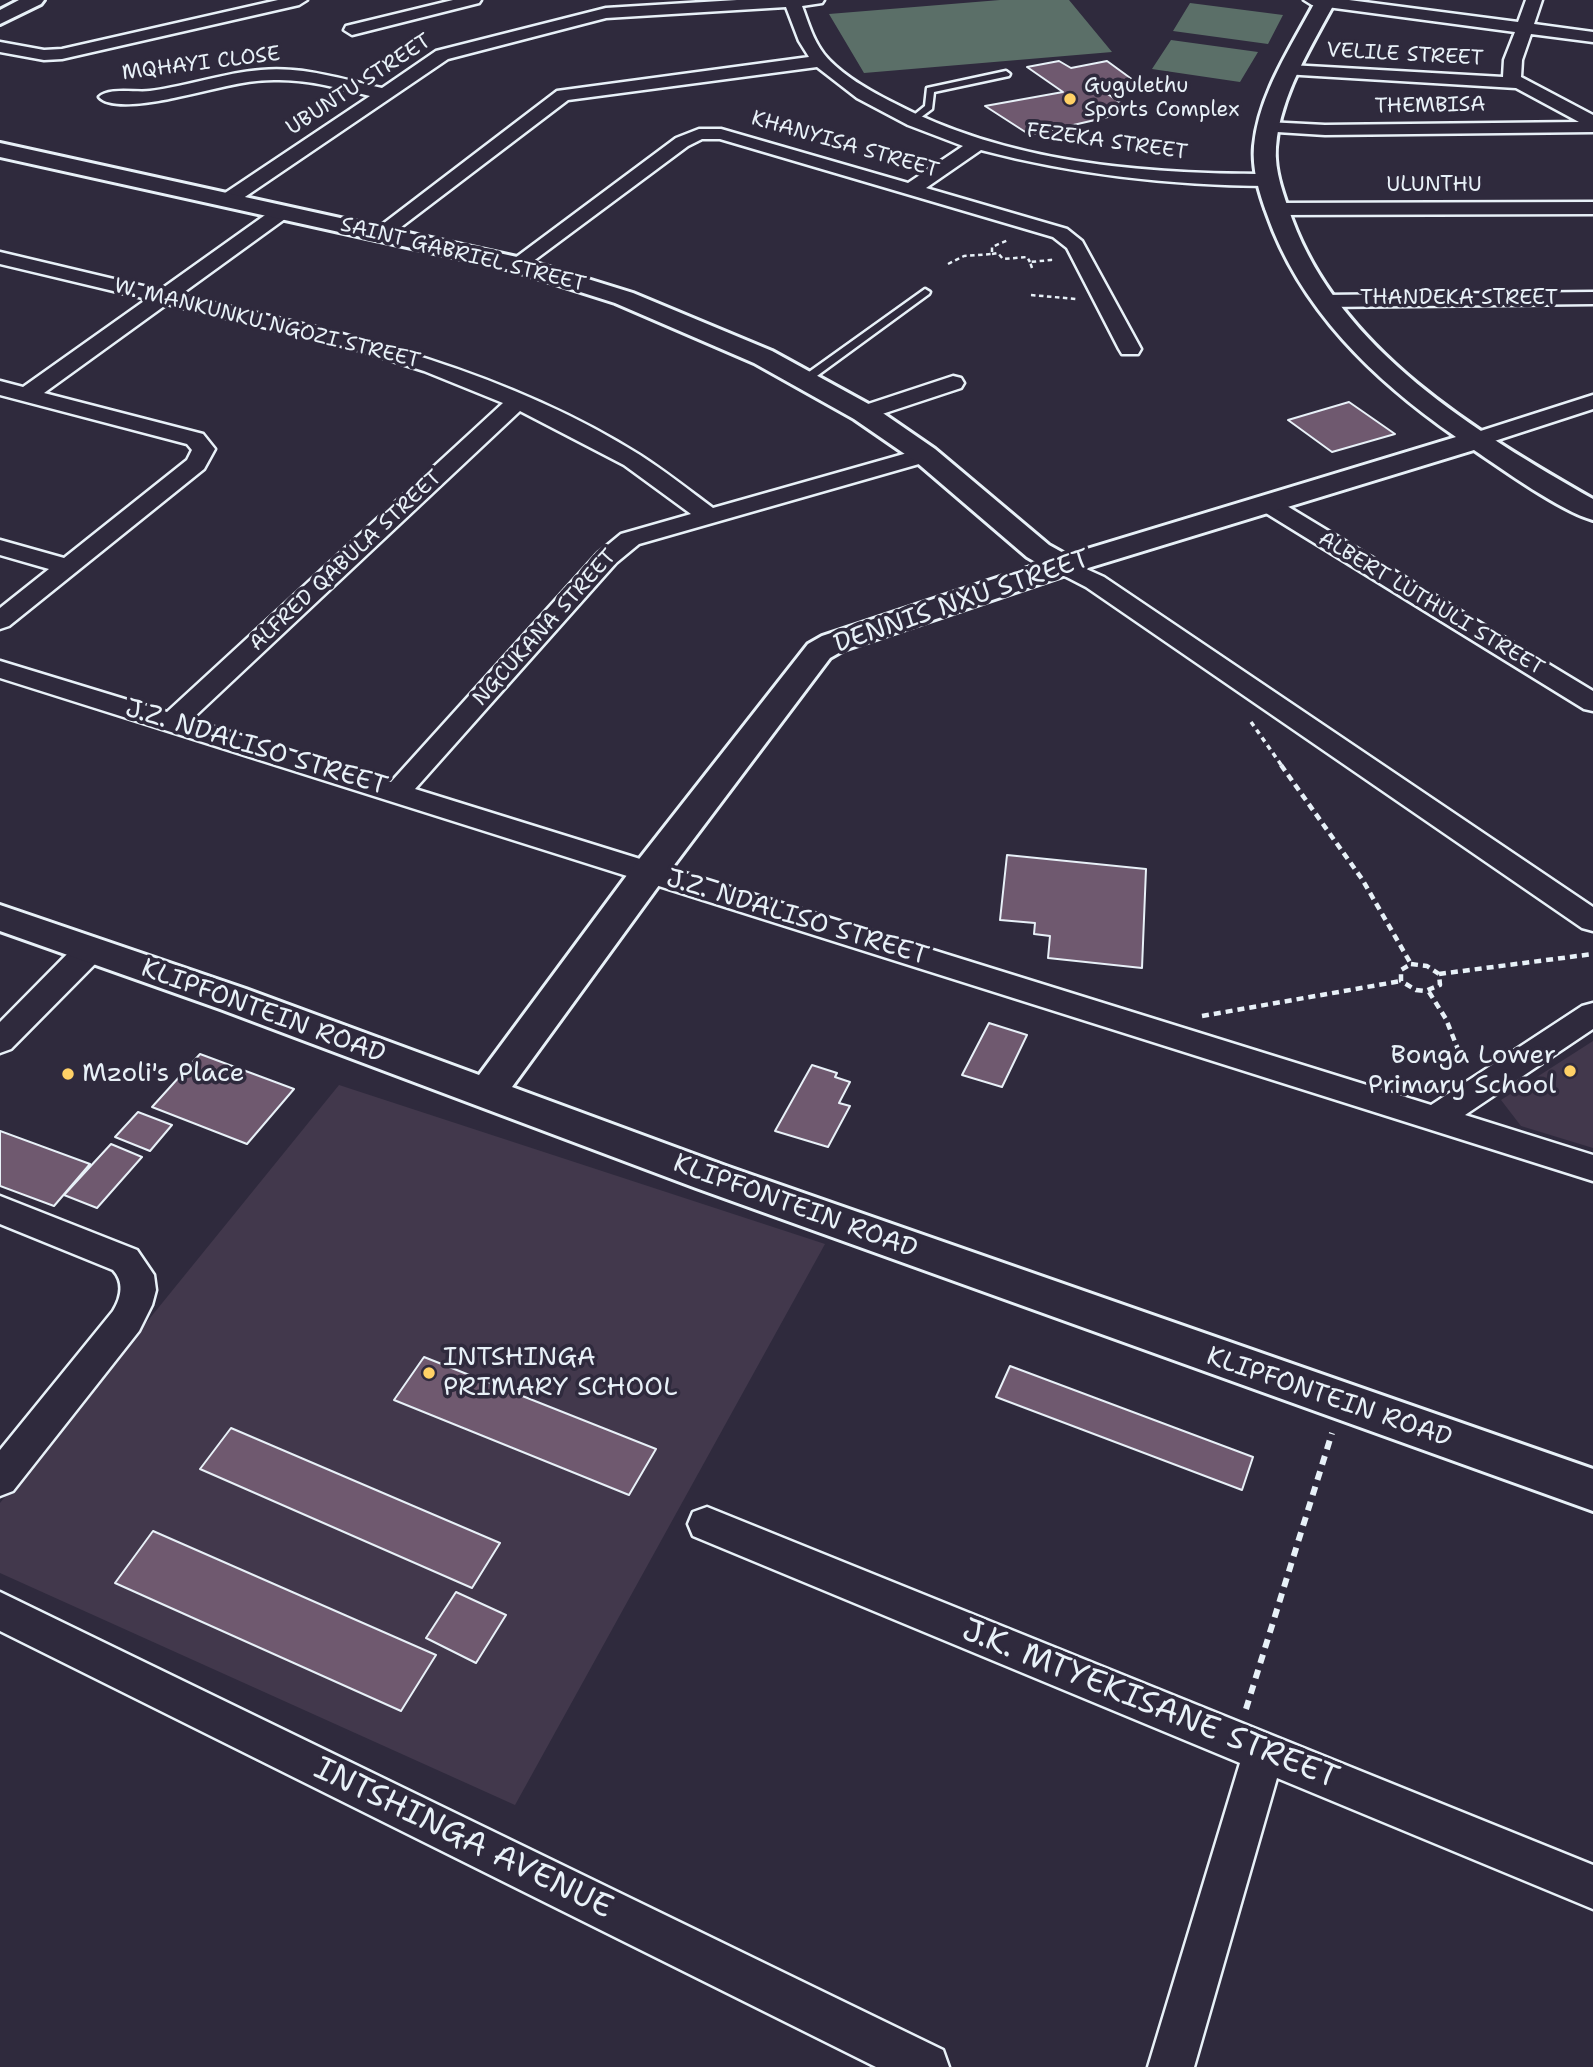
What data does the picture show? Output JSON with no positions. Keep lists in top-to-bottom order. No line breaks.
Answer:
{"streets":{"street":["VELILE STREET","MQHAYI CLOSE","UBUNTU STREET","THEMBISA","FEZEKA STREET","KHANYISA STREET","ULUNTHU","SAINT GABRIEL STREET","THANDEKA STREET","W. MANKUNKU NGOZI STREET","ALFRED QABULA STREET","DENNIS NXU STREET","ALBERT LUTHULI STREET","NGCUKANA STREET","J.Z. NDALISO STREET","KLIPFONTEIN ROAD","J.K. MTYEKISANE STREET","INTSHINGA AVENUE"]},"crossings":[["MQHAYI CLOSE","UBUNTU STREET"],["UBUNTU STREET","FEZEKA STREET"],["UBUNTU STREET","SAINT GABRIEL STREET"],["KHANYISA STREET","SAINT GABRIEL STREET"],["SAINT GABRIEL STREET","DENNIS NXU STREET"],["SAINT GABRIEL STREET","NGCUKANA STREET"],["W. MANKUNKU NGOZI STREET","ALFRED QABULA STREET"],["W. MANKUNKU NGOZI STREET","NGCUKANA STREET"],["ALFRED QABULA STREET","J.Z. NDALISO STREET"],["DENNIS NXU STREET","ALBERT LUTHULI STREET"],["DENNIS NXU STREET","J.Z. NDALISO STREET"],["DENNIS NXU STREET","KLIPFONTEIN ROAD"],["NGCUKANA STREET","J.Z. NDALISO STREET"]],"places":["Gugulethu Sports Complex","Bonga Lower Primary School","Mzoli's Place","INTSHINGA PRIMARY SCHOOL"]}
